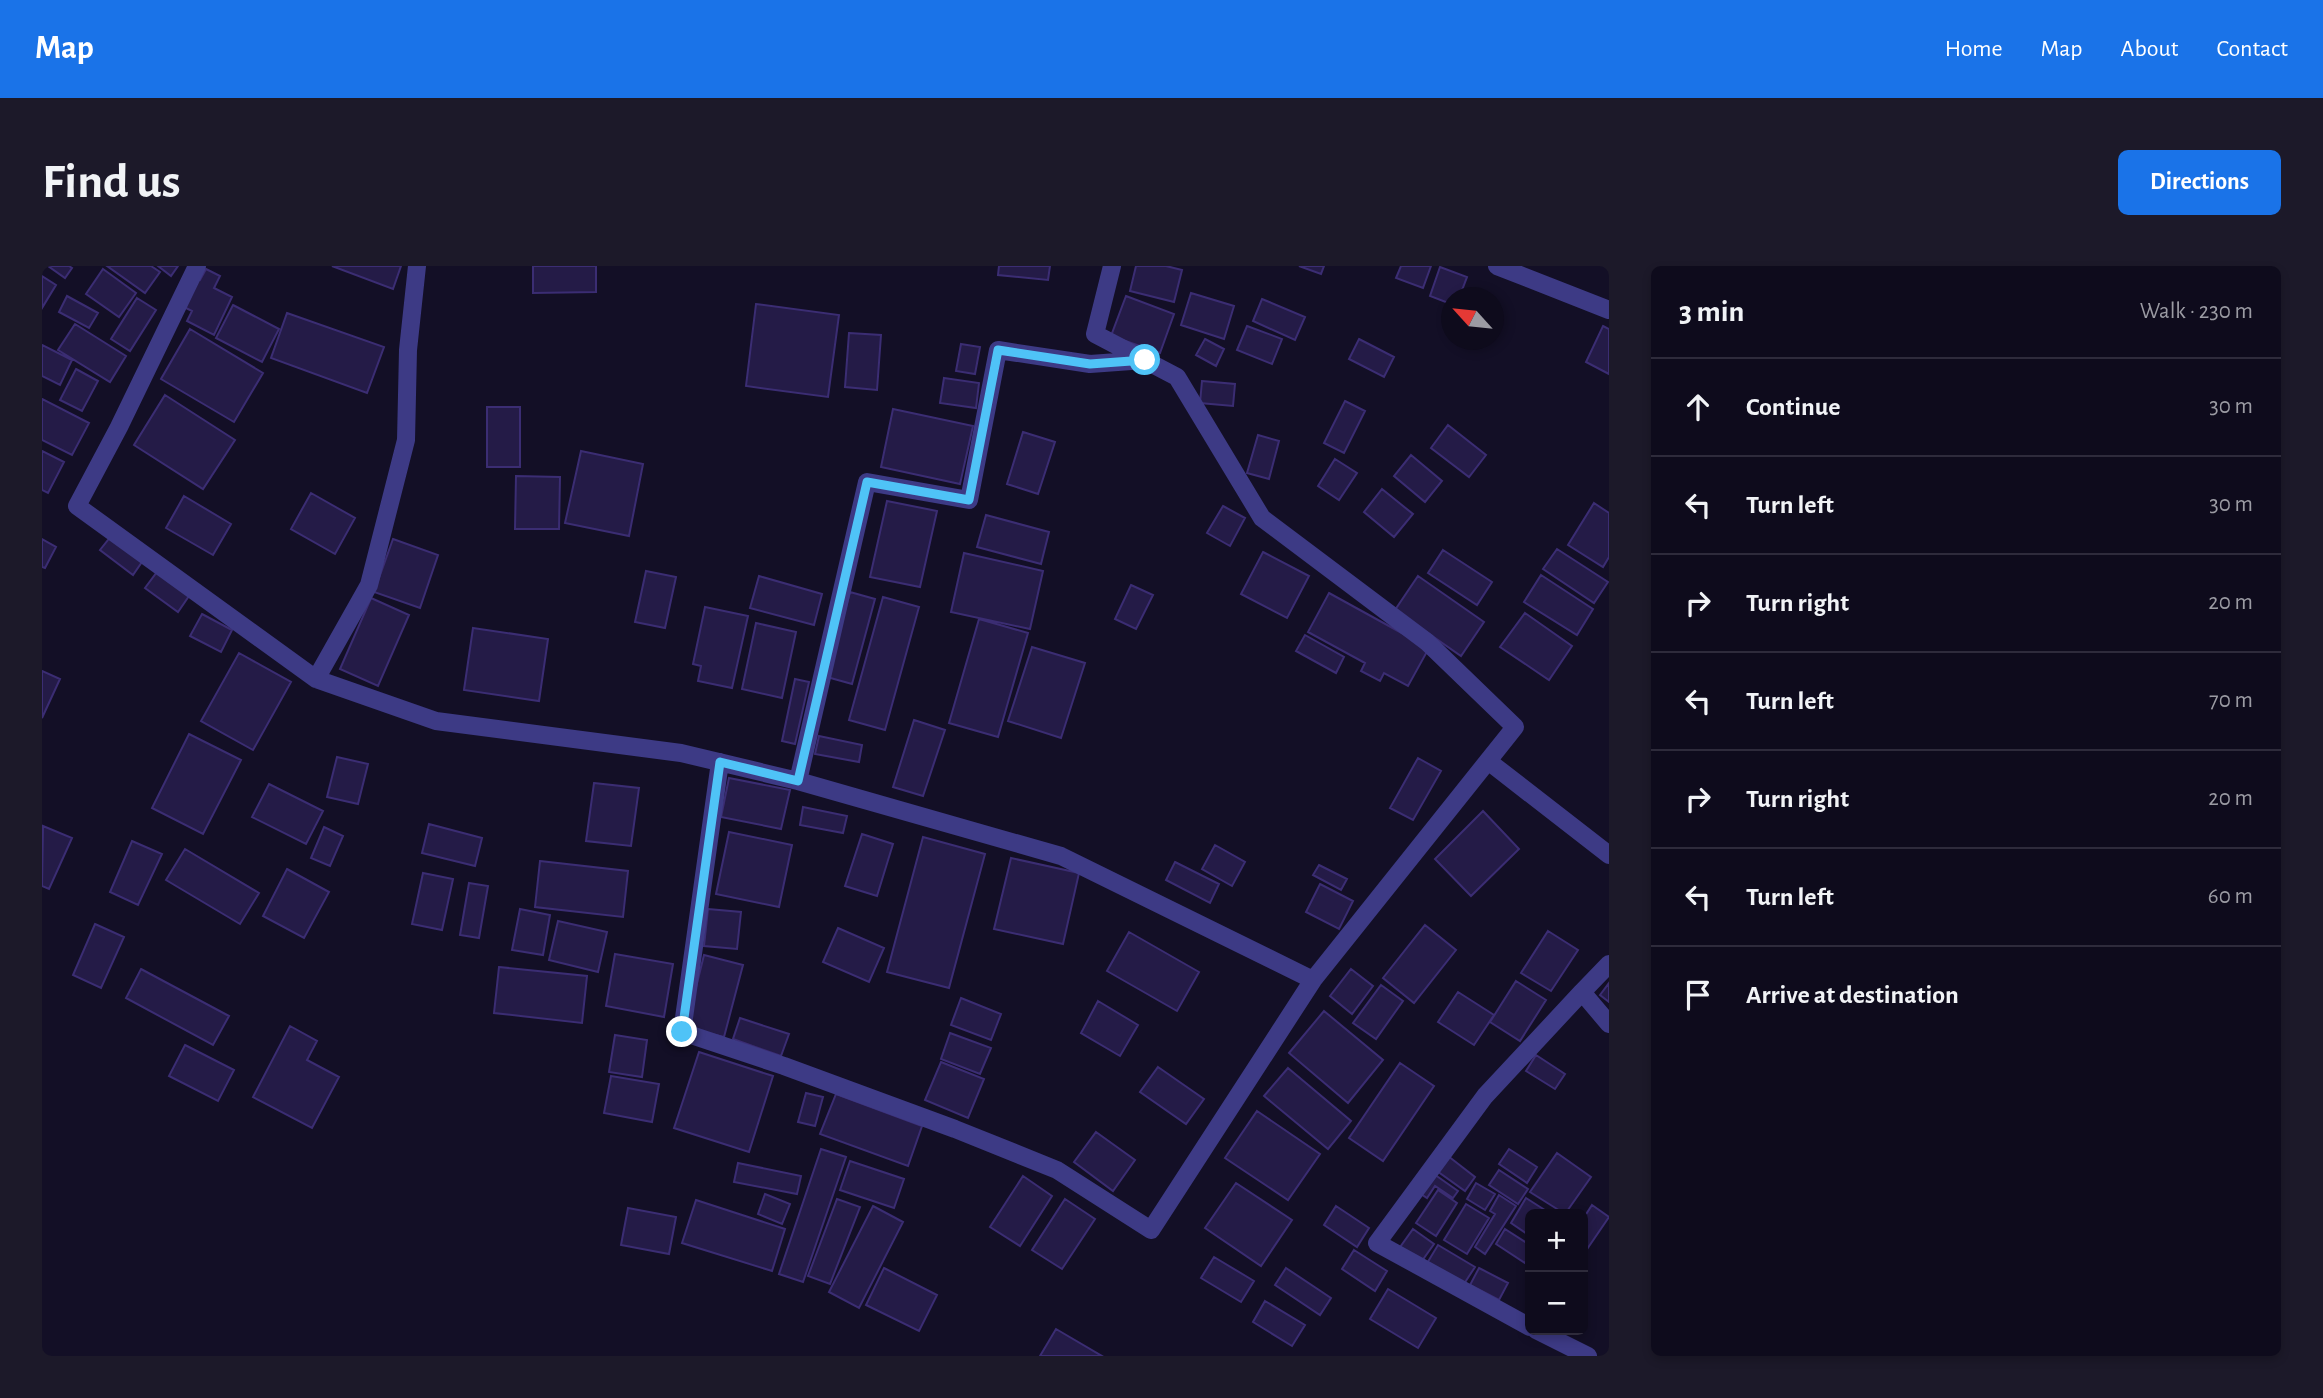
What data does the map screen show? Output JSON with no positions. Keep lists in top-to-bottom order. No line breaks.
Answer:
{"north":"top left","page":{"header":"Map","nav":["Home","Map","About","Contact"],"buttons":"Directions","title":"Find us","heading":["3 min","Walk · 230 m"],"list":[["Continue","30 m"],["Turn left","30 m"],["Turn right","20 m"],["Turn left","70 m"],["Turn right","20 m"],["Turn left","60 m"],"Arrive at destination"],"map_buttons":["+","−"]}}
